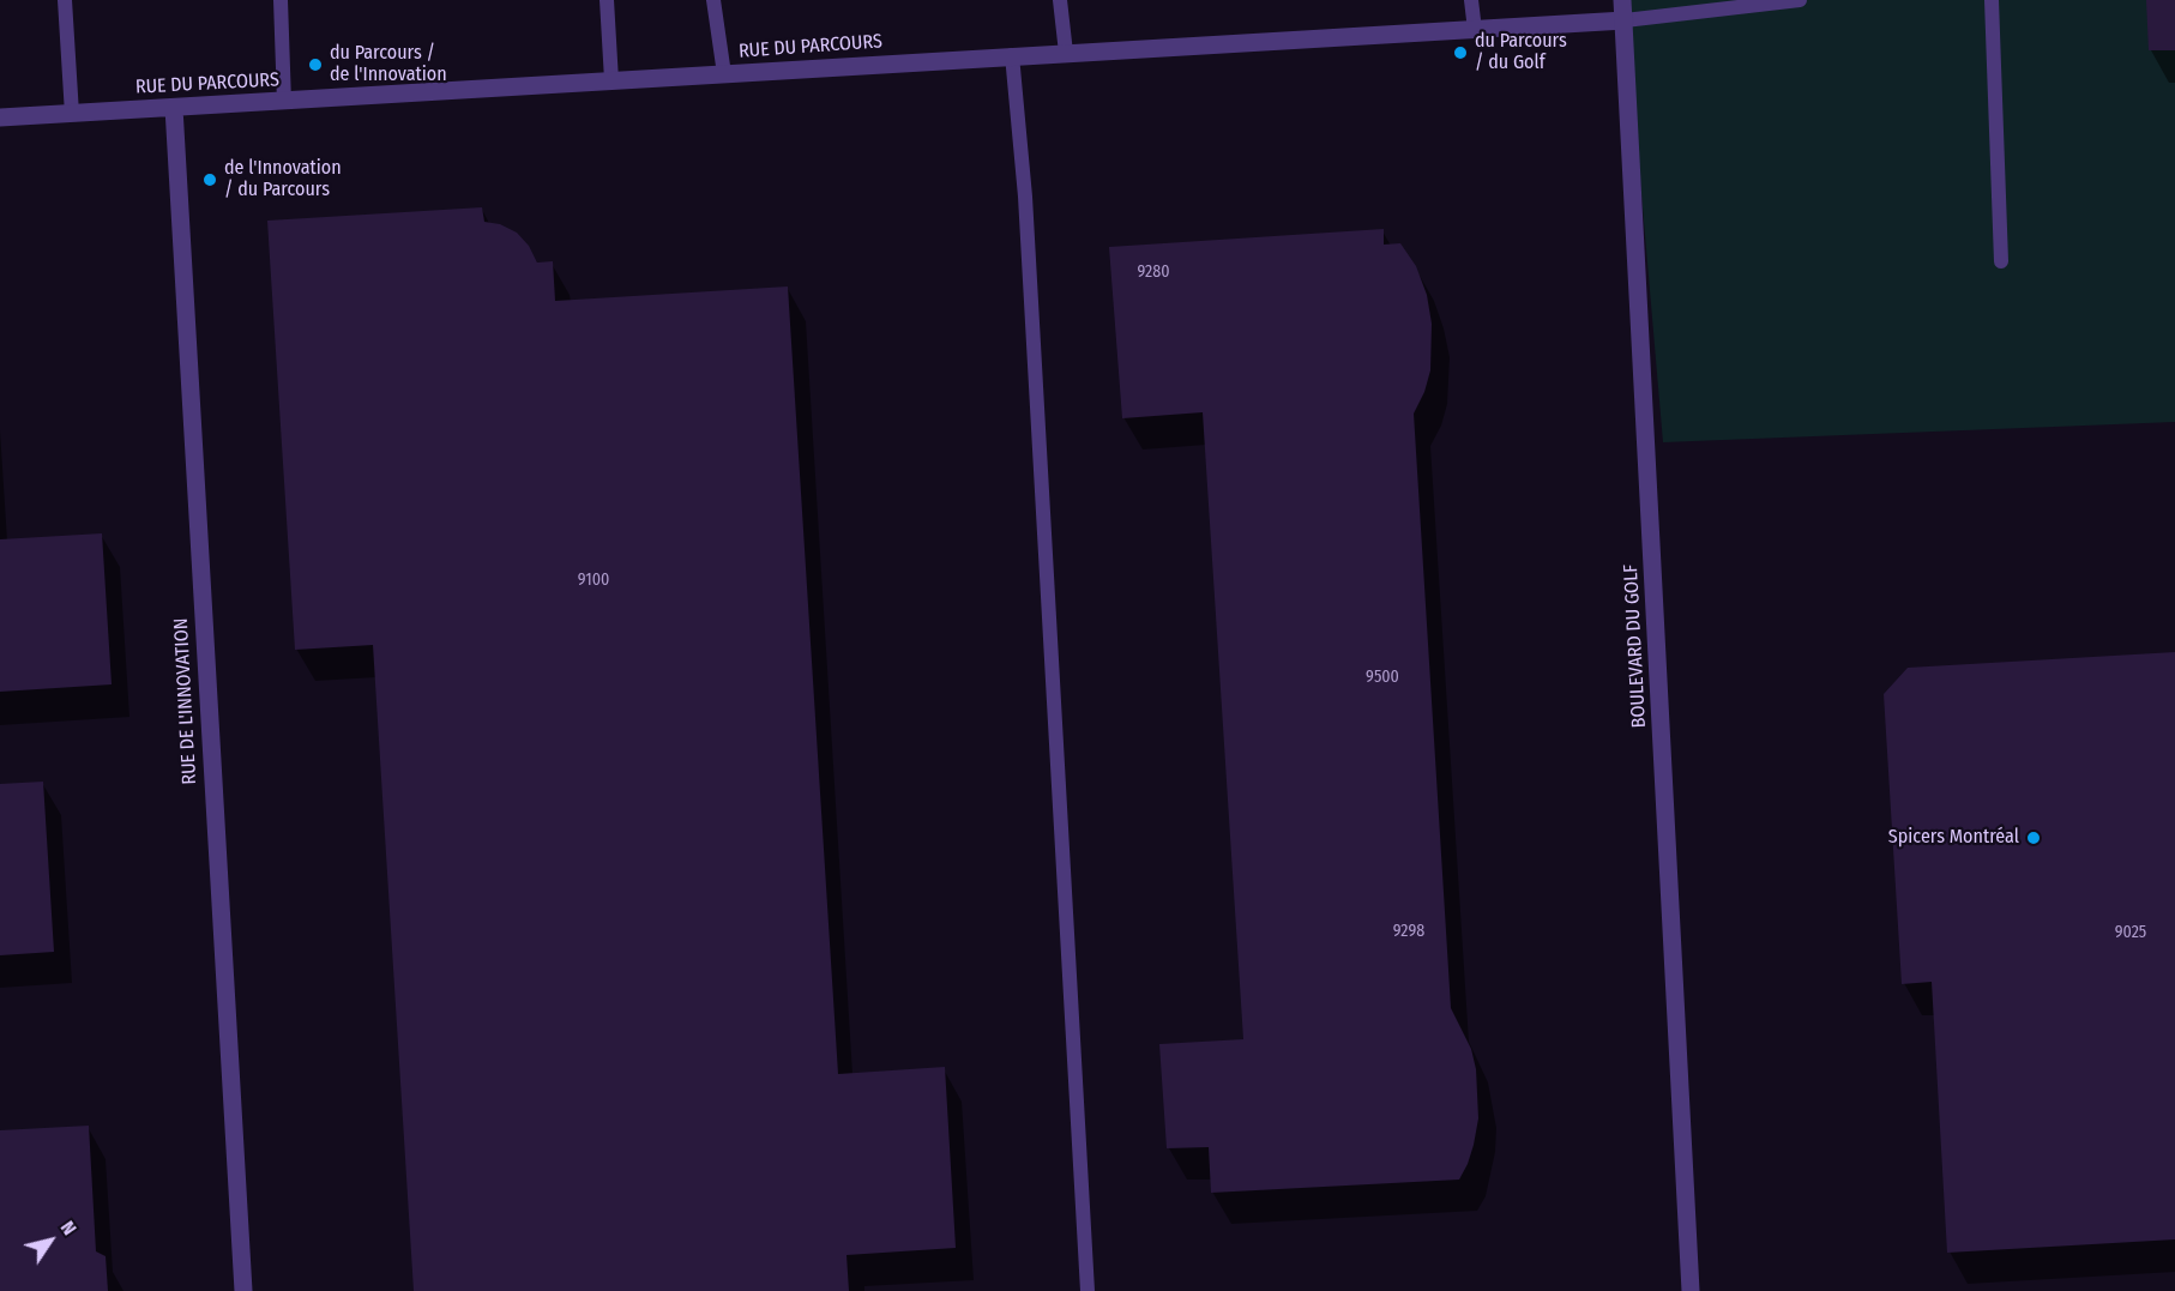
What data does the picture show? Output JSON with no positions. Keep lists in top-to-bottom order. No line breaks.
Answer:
{"streets":{"street":["RUE DU PARCOURS","BOULEVARD DU GOLF","RUE DE L'INNOVATION"]},"crossings":[["RUE DU PARCOURS","BOULEVARD DU GOLF"],["RUE DU PARCOURS","RUE DE L'INNOVATION"]],"places":["du Parcours / du Golf","du Parcours / de l'Innovation","de l'Innovation / du Parcours","Spicers Montréal"],"house_numbers":["9280","9100","9500","9298","9025"],"north":"top right"}
